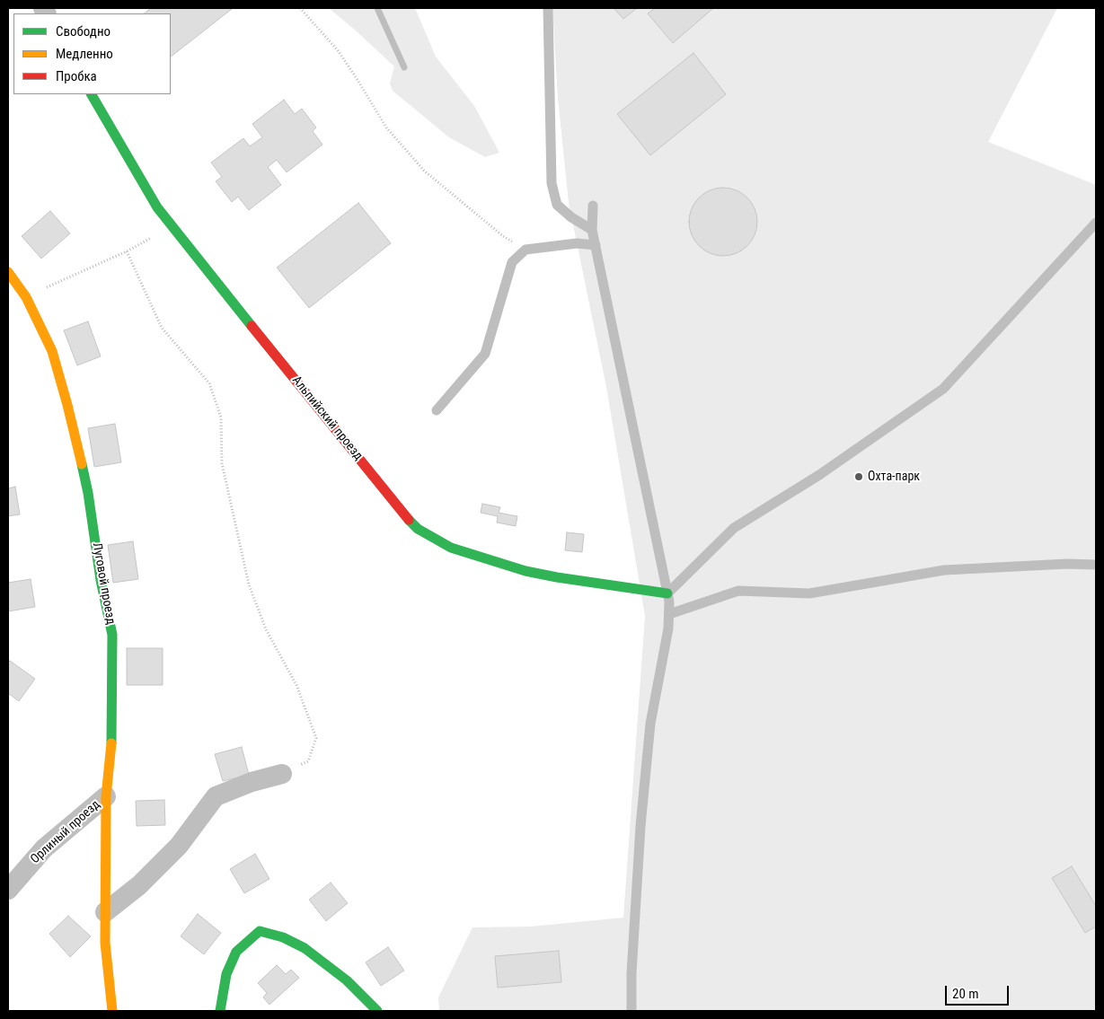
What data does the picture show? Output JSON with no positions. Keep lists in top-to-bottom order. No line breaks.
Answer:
{"streets":{"street":["Альпийский проезд","Луговой проезд","Орлиный проезд"]},"crossings":[["Луговой проезд","Орлиный проезд"]],"places":["Охта-парк"],"legend":["Свободно","Медленно","Пробка"],"scale_bar":"20 m"}
